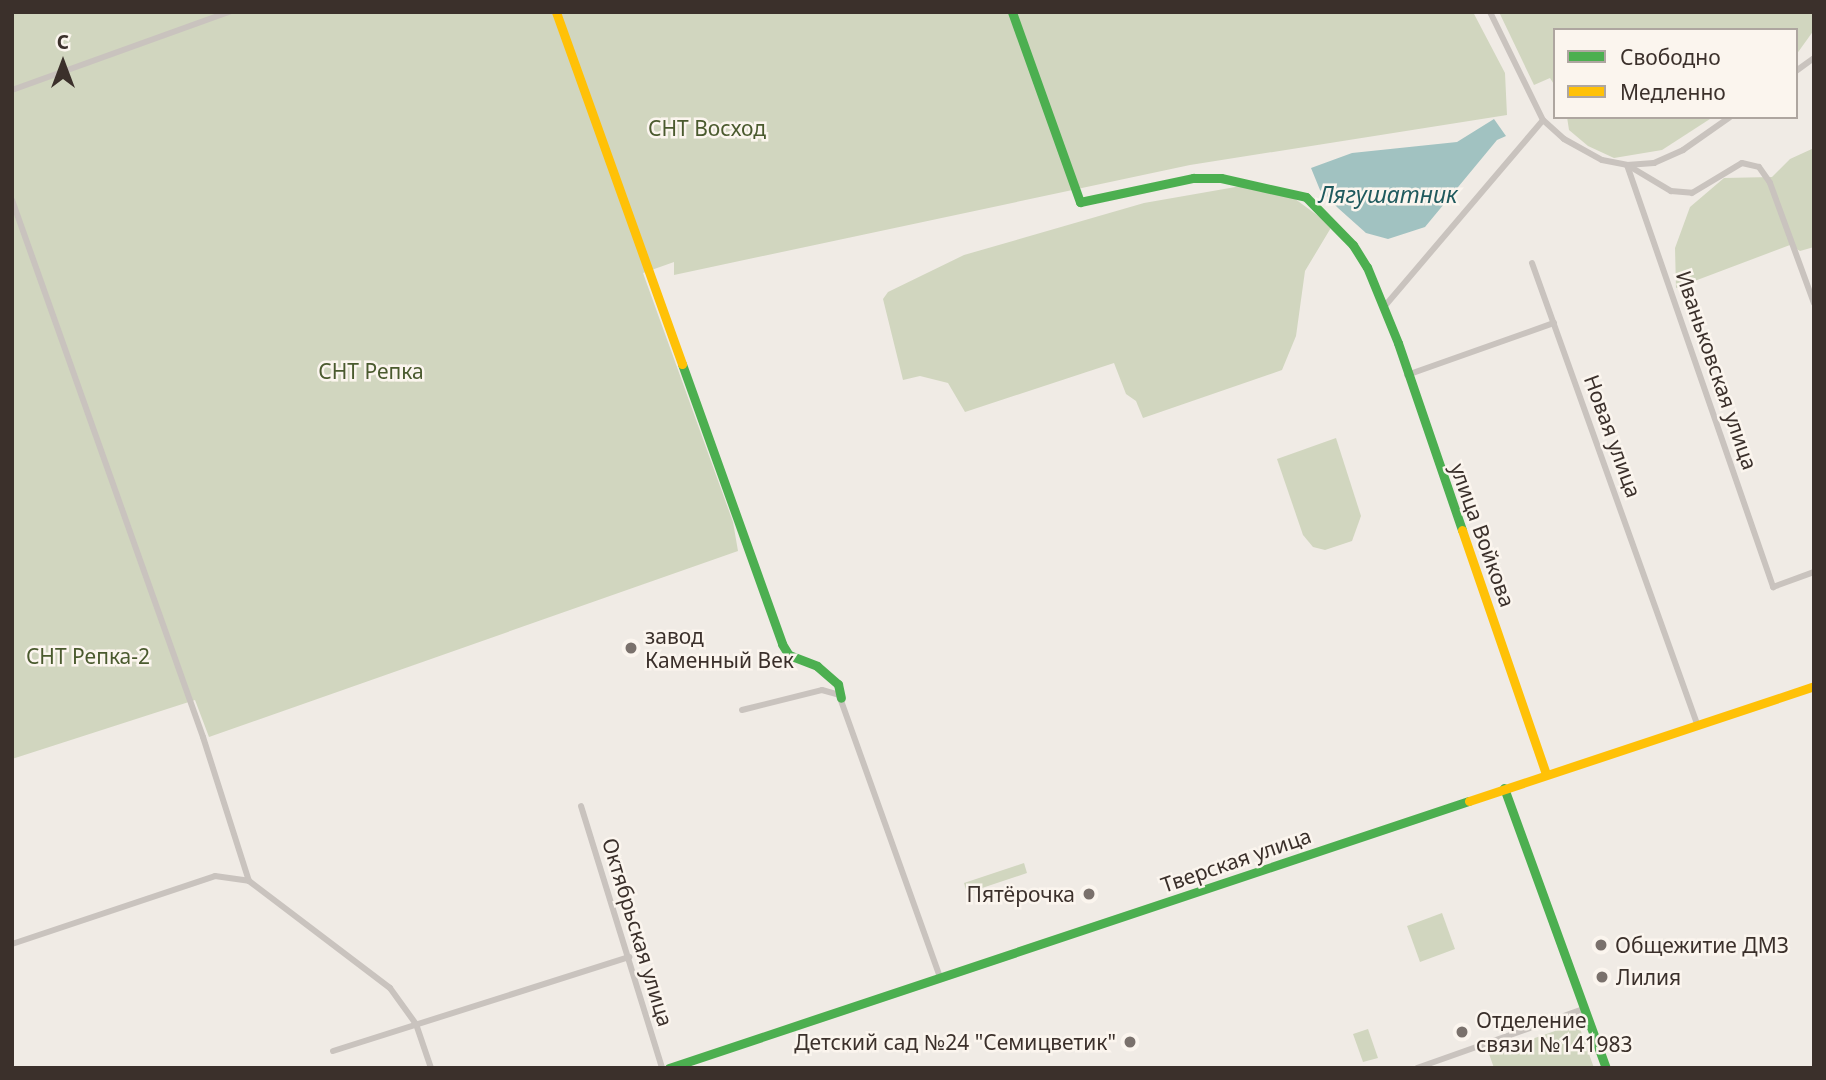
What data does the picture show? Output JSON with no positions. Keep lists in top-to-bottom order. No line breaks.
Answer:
{"streets":{"street":["Иваньковская улица","Новая улица","улица Войкова","Тверская улица","Октябрьская улица"]},"crossings":[["Новая улица","Тверская улица"],["улица Войкова","Тверская улица"]],"water":["Лягушатник"],"parks":["СНТ Восход","СНТ Репка","СНТ Репка-2"],"places":["завод Каменный Век","Пятёрочка","Общежитие ДМЗ","Лилия","Отделение связи №141983","Детский сад №24 \"Семицветик\""],"legend":["Свободно","Медленно"],"north":"top"}
